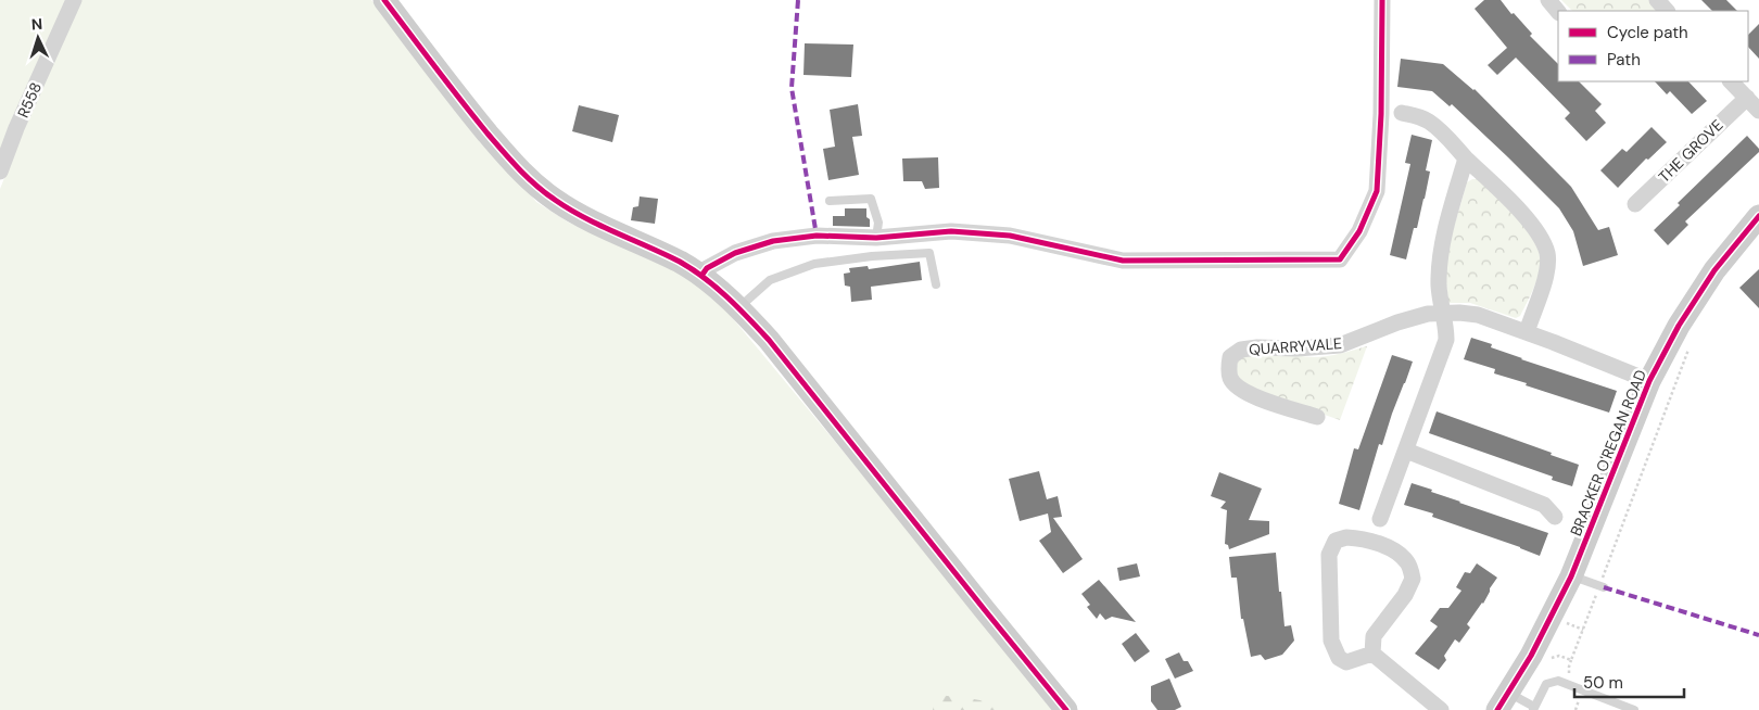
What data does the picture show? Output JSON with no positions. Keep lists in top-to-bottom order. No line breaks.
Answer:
{"streets":{"main road":["BRACKER O'REGAN ROAD"],"street":["R558","THE GROVE","QUARRYVALE"]},"crossings":[["QUARRYVALE","BRACKER O'REGAN ROAD"]],"legend":["Cycle path","Path"],"scale_bar":"50 m","north":"top"}
